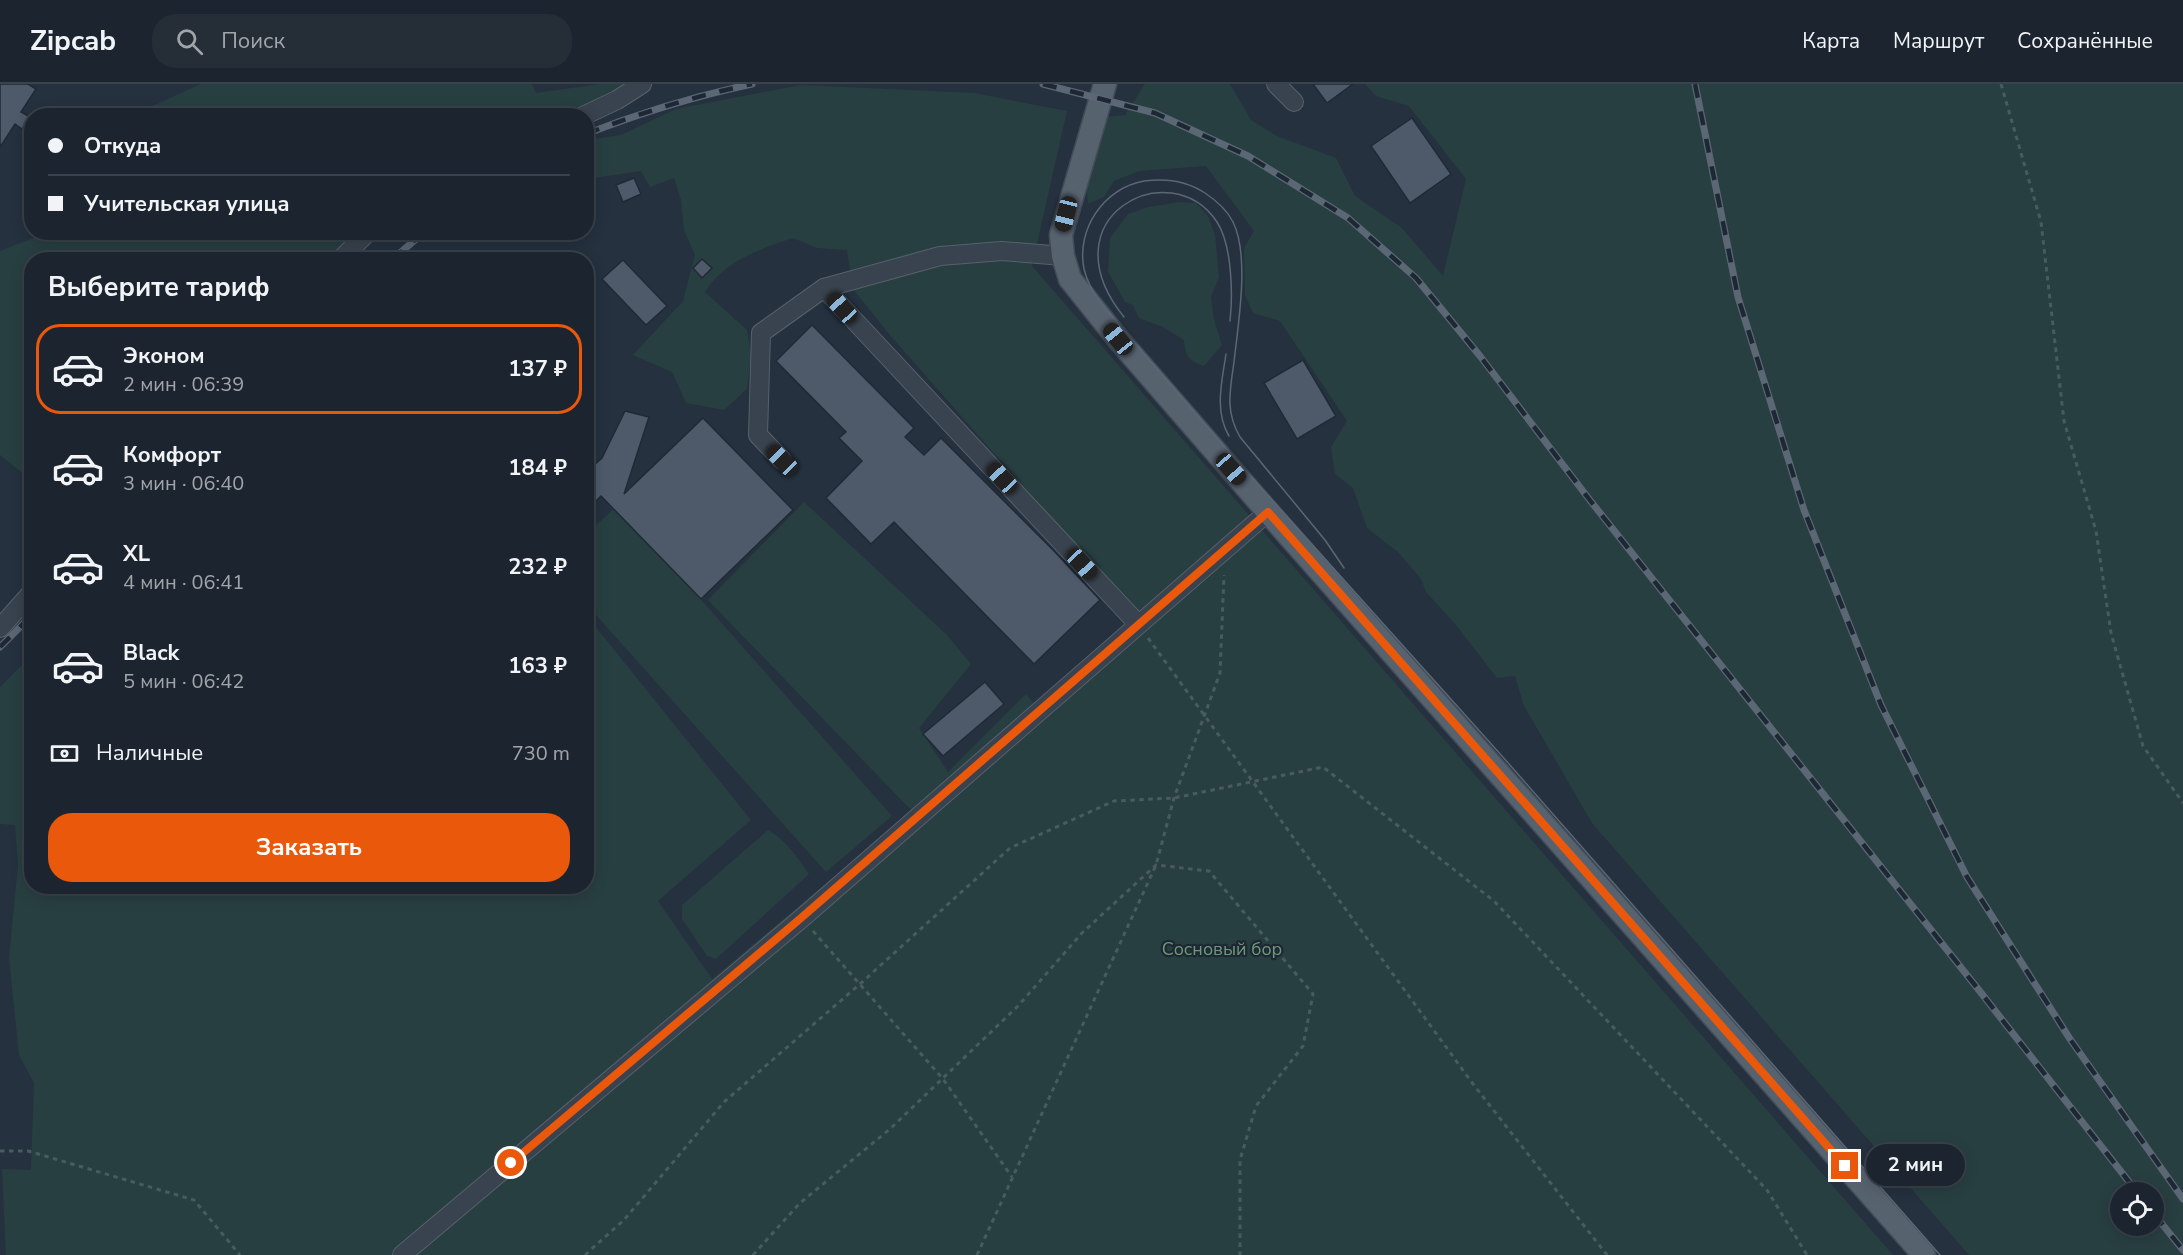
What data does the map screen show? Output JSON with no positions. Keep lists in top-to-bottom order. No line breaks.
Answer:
{"parks":["Сосновый бор"],"page":{"header":"Zipcab","search":"Поиск","nav":["Карта","Маршрут","Сохранённые"],"banner":["Откуда","Учительская улица"],"heading":"Выберите тариф","list":[{"name":"Эконом","note":"2 мин · 06:39","value":"137 ₽"},{"name":"Комфорт","note":"3 мин · 06:40","value":"184 ₽"},{"name":"XL","note":"4 мин · 06:41","value":"232 ₽"},{"name":"Black","note":"5 мин · 06:42","value":"163 ₽"}],"pay":["Наличные","730 m"],"buttons":"Заказать","bubble":"2 мин"}}
